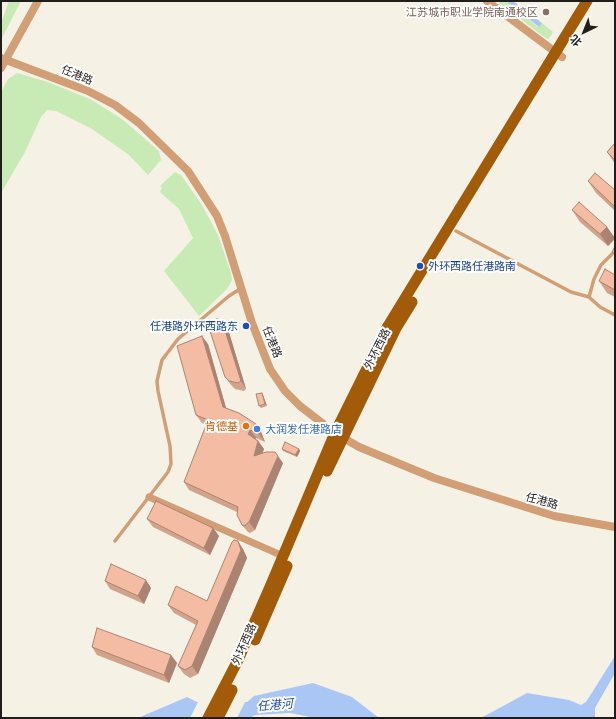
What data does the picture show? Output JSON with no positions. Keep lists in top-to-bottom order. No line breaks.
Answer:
{"streets":{"main road":["外环西路"],"street":["任港路"]},"crossings":[["任港路","外环西路"]],"water":["任港河"],"places":["江苏城市职业学院南通校区","外环西路任港路南","任港路外环西路东","肯德基","大润发任港路店"],"north":"bottom left"}
